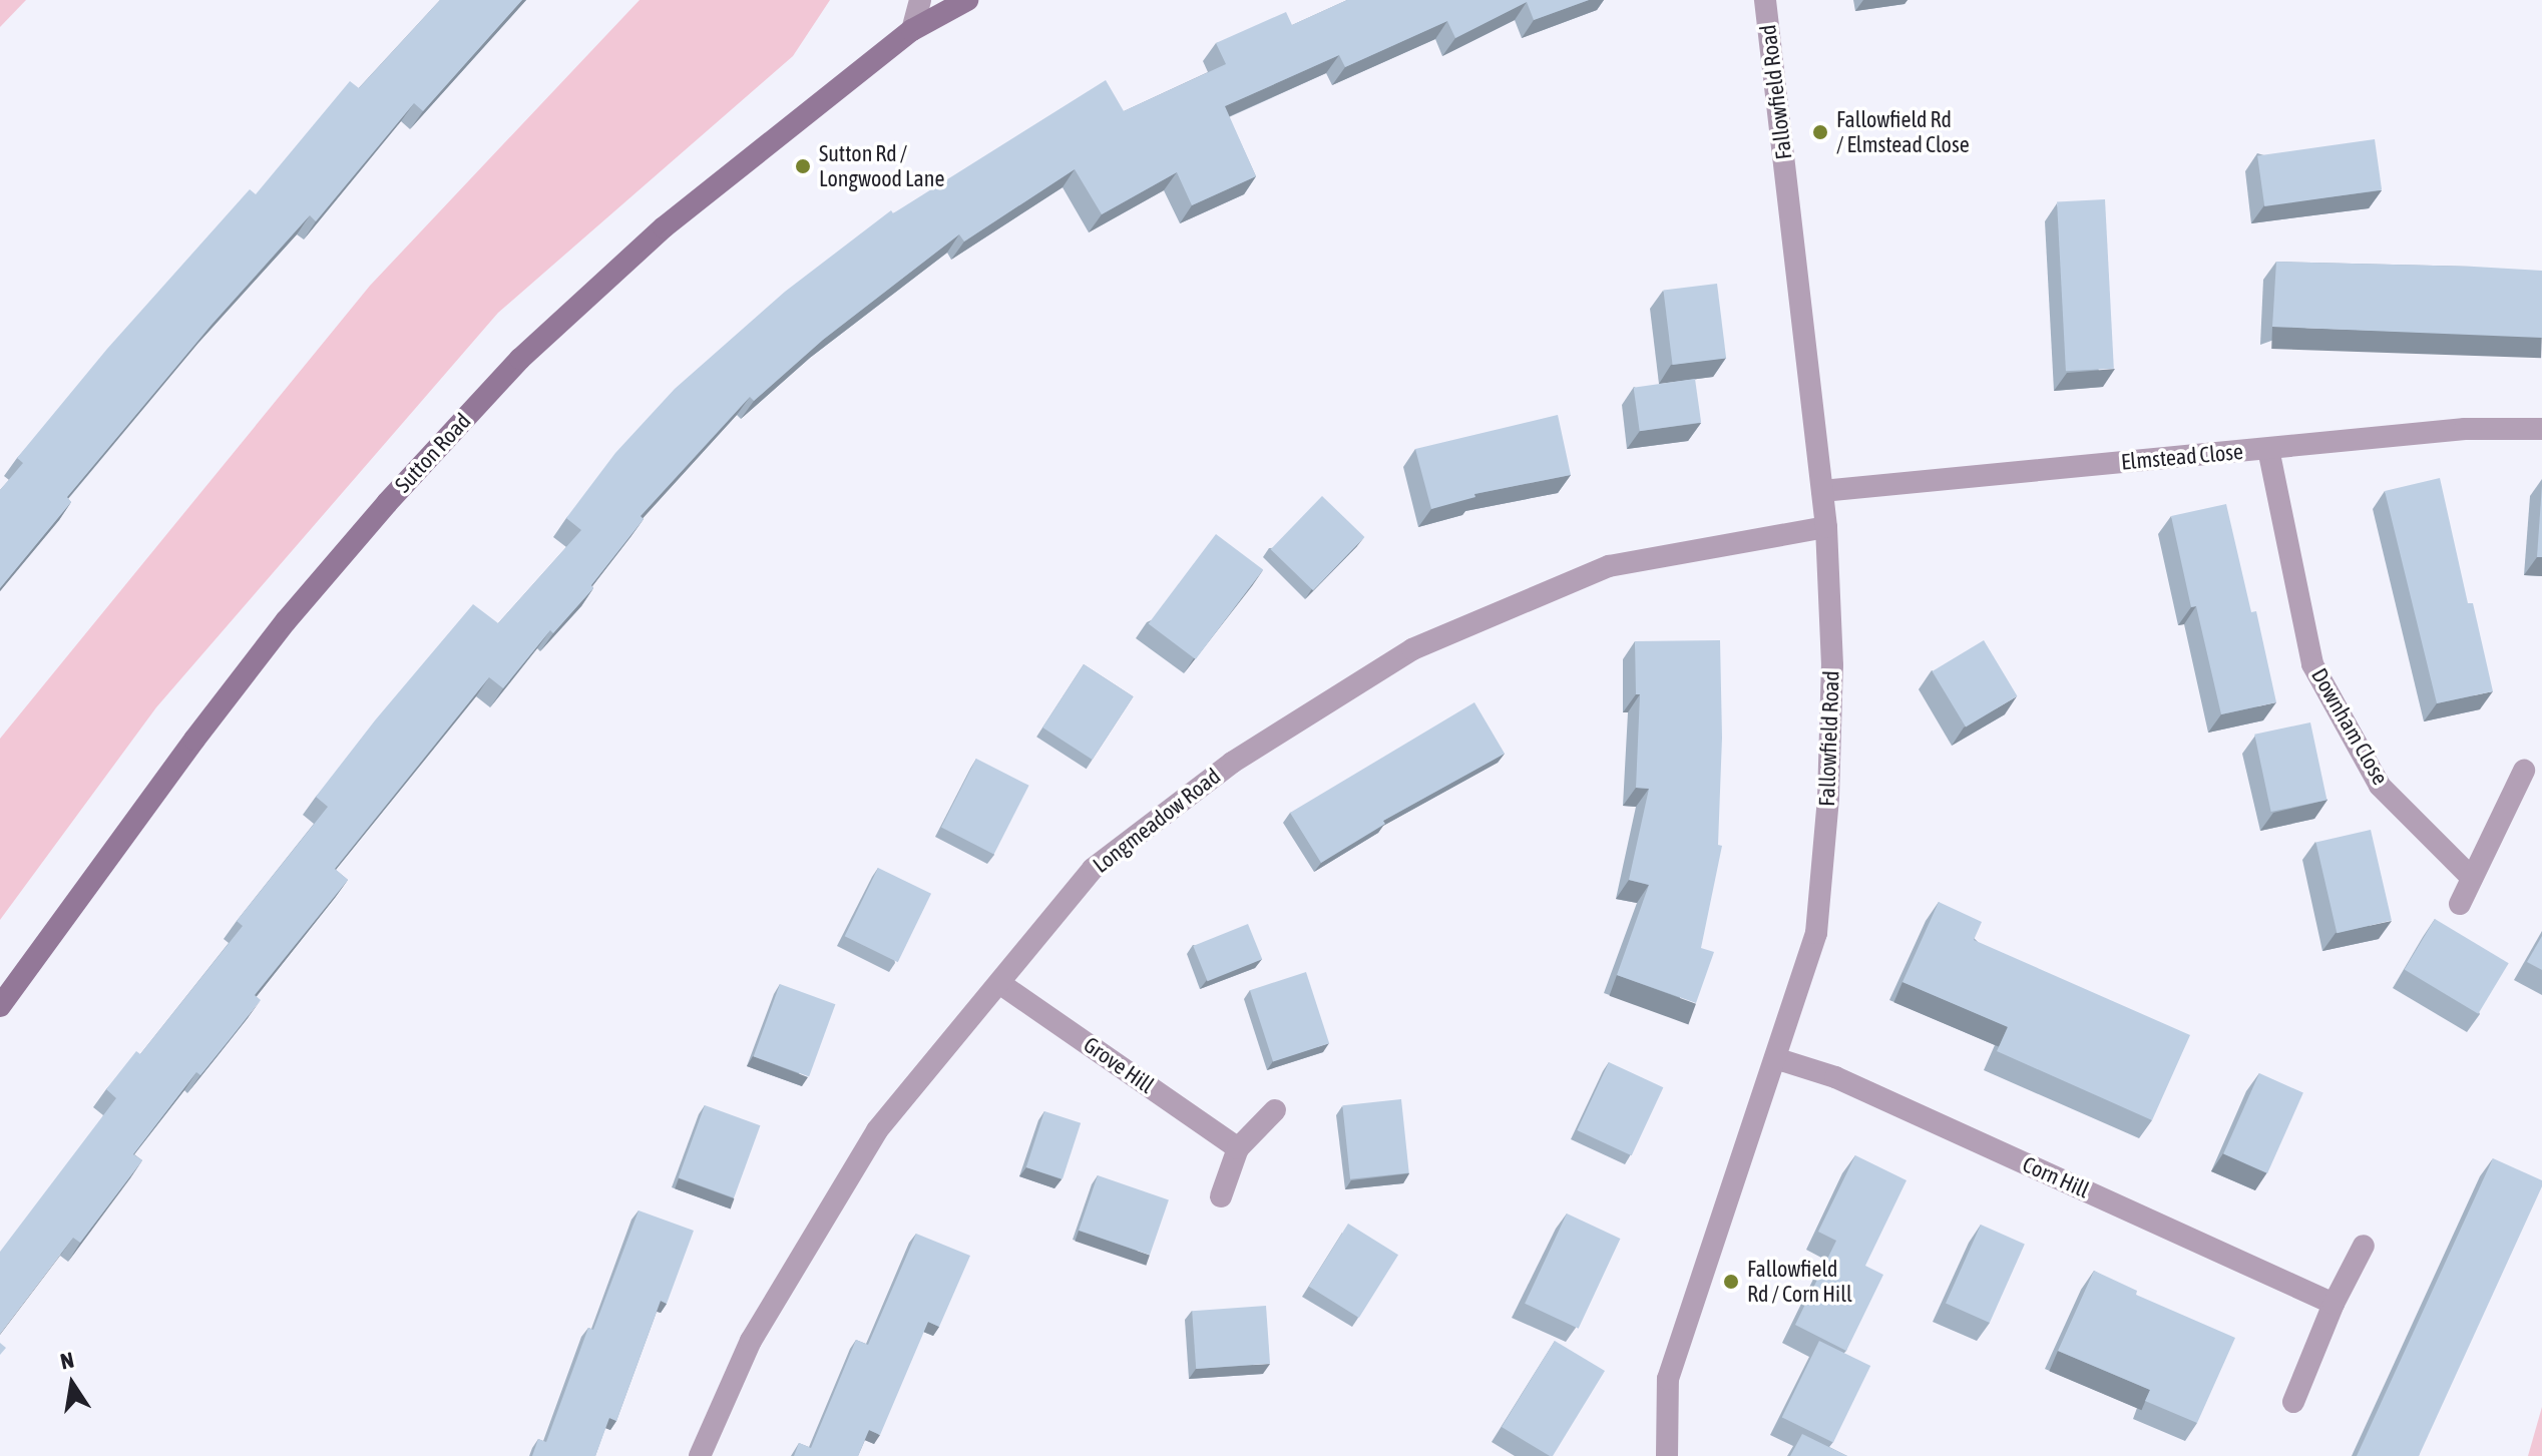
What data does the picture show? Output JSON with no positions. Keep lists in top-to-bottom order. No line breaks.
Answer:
{"streets":{"main road":["Sutton Road"],"street":["Fallowfield Road","Elmstead Close","Downham Close","Longmeadow Road","Grove Hill","Corn Hill"]},"crossings":[["Fallowfield Road","Elmstead Close"],["Fallowfield Road","Longmeadow Road"],["Fallowfield Road","Corn Hill"],["Elmstead Close","Downham Close"],["Longmeadow Road","Grove Hill"]],"places":["Fallowfield Rd / Elmstead Close","Sutton Rd / Longwood Lane","Fallowfield Rd / Corn Hill"],"north":"top"}
